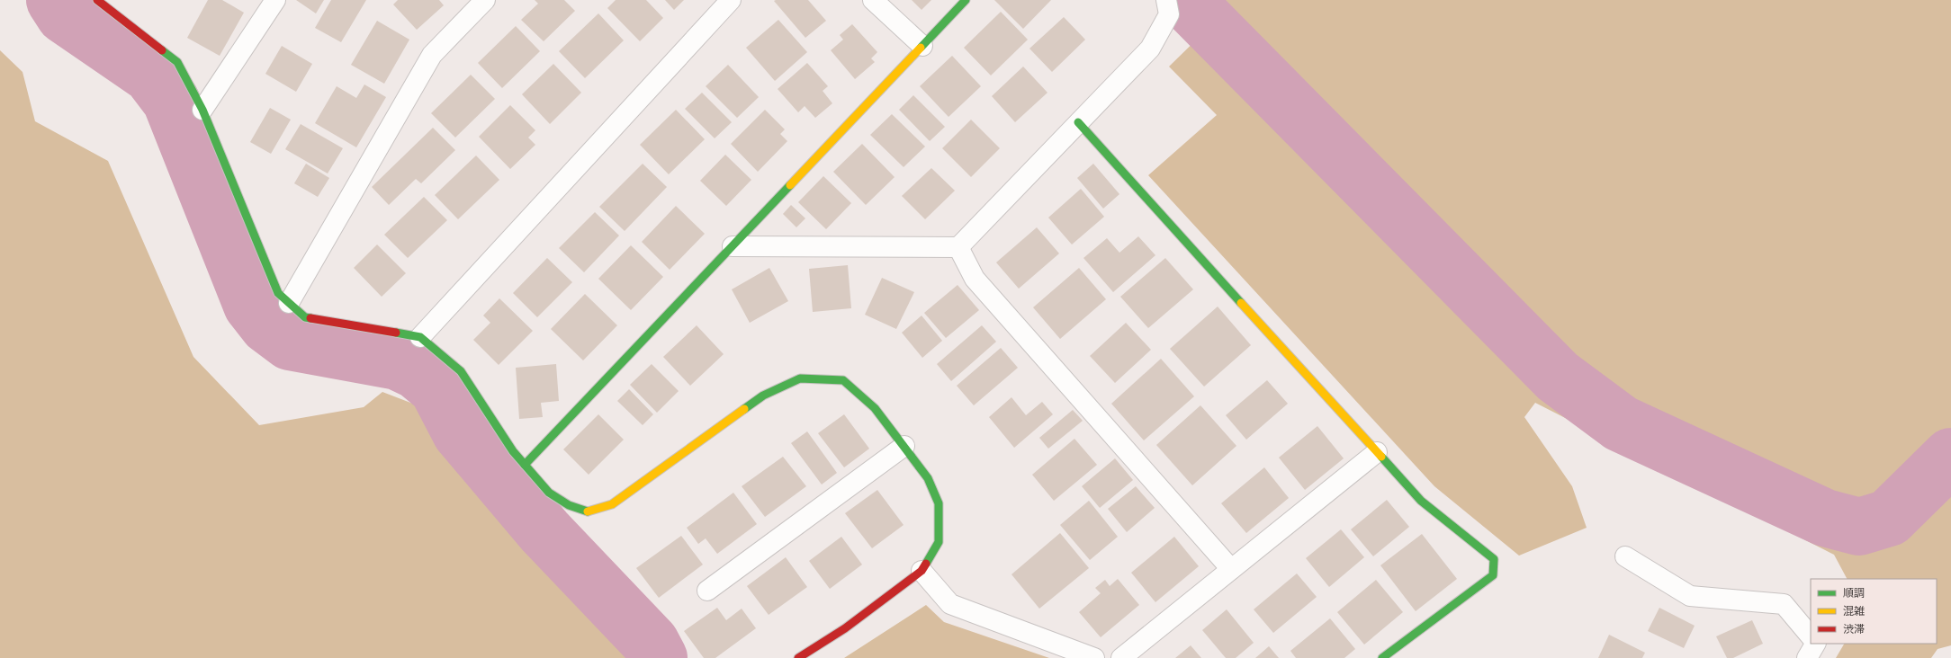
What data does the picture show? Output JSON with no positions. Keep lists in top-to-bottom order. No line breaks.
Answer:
{"legend":["順調","混雑","渋滞"]}
